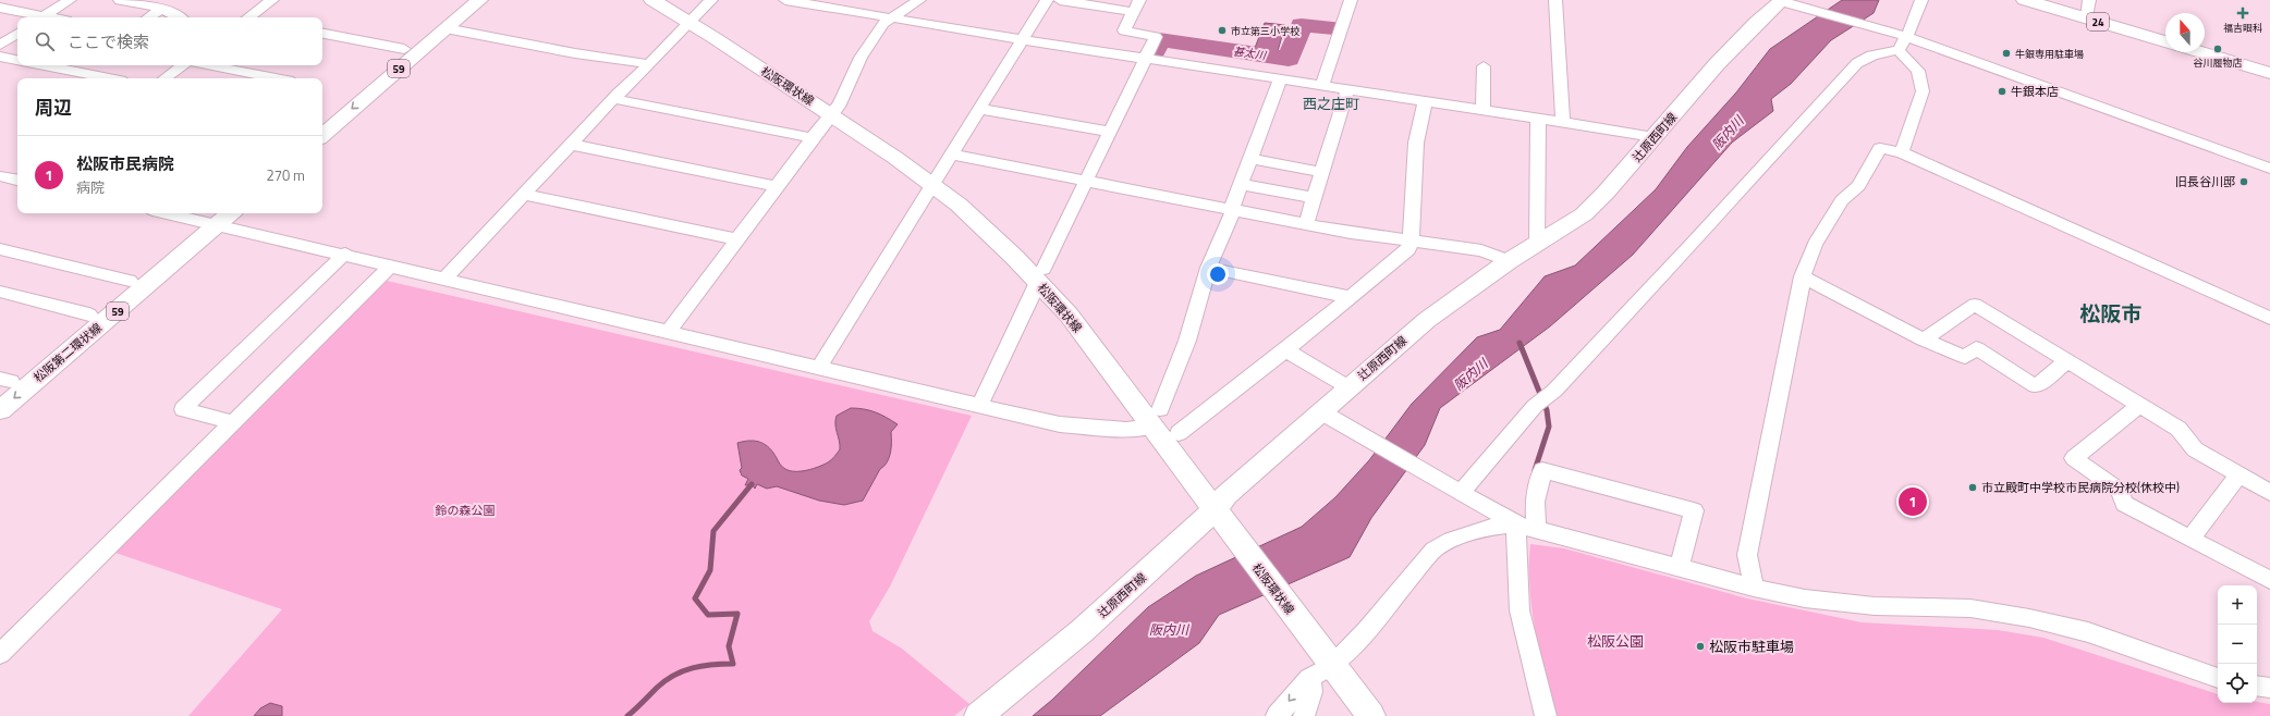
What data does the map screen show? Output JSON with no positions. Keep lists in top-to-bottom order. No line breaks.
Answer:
{"streets":{"main road":["24","59","松阪環状線","辻原西町線","松阪第二環状線"]},"crossings":[["松阪環状線","辻原西町線"]],"districts":["西之庄町","松阪市"],"water":["甚太川","阪内川"],"parks":["鈴の森公園","松阪公園"],"places":{"health":["福吉眼科"],"other":["市立第三小学校","谷川履物店","牛銀専用駐車場","牛銀本店","旧長谷川邸","市立殿町中学校市民病院分校(休校中)","松阪市駐車場"]},"north":"top","page":{"search":"ここで検索","heading":"周辺","list":[{"mark":"1","name":"松阪市民病院","note":"病院","value":"270 m"}],"pins":"1","map_buttons":["+","−"]}}
